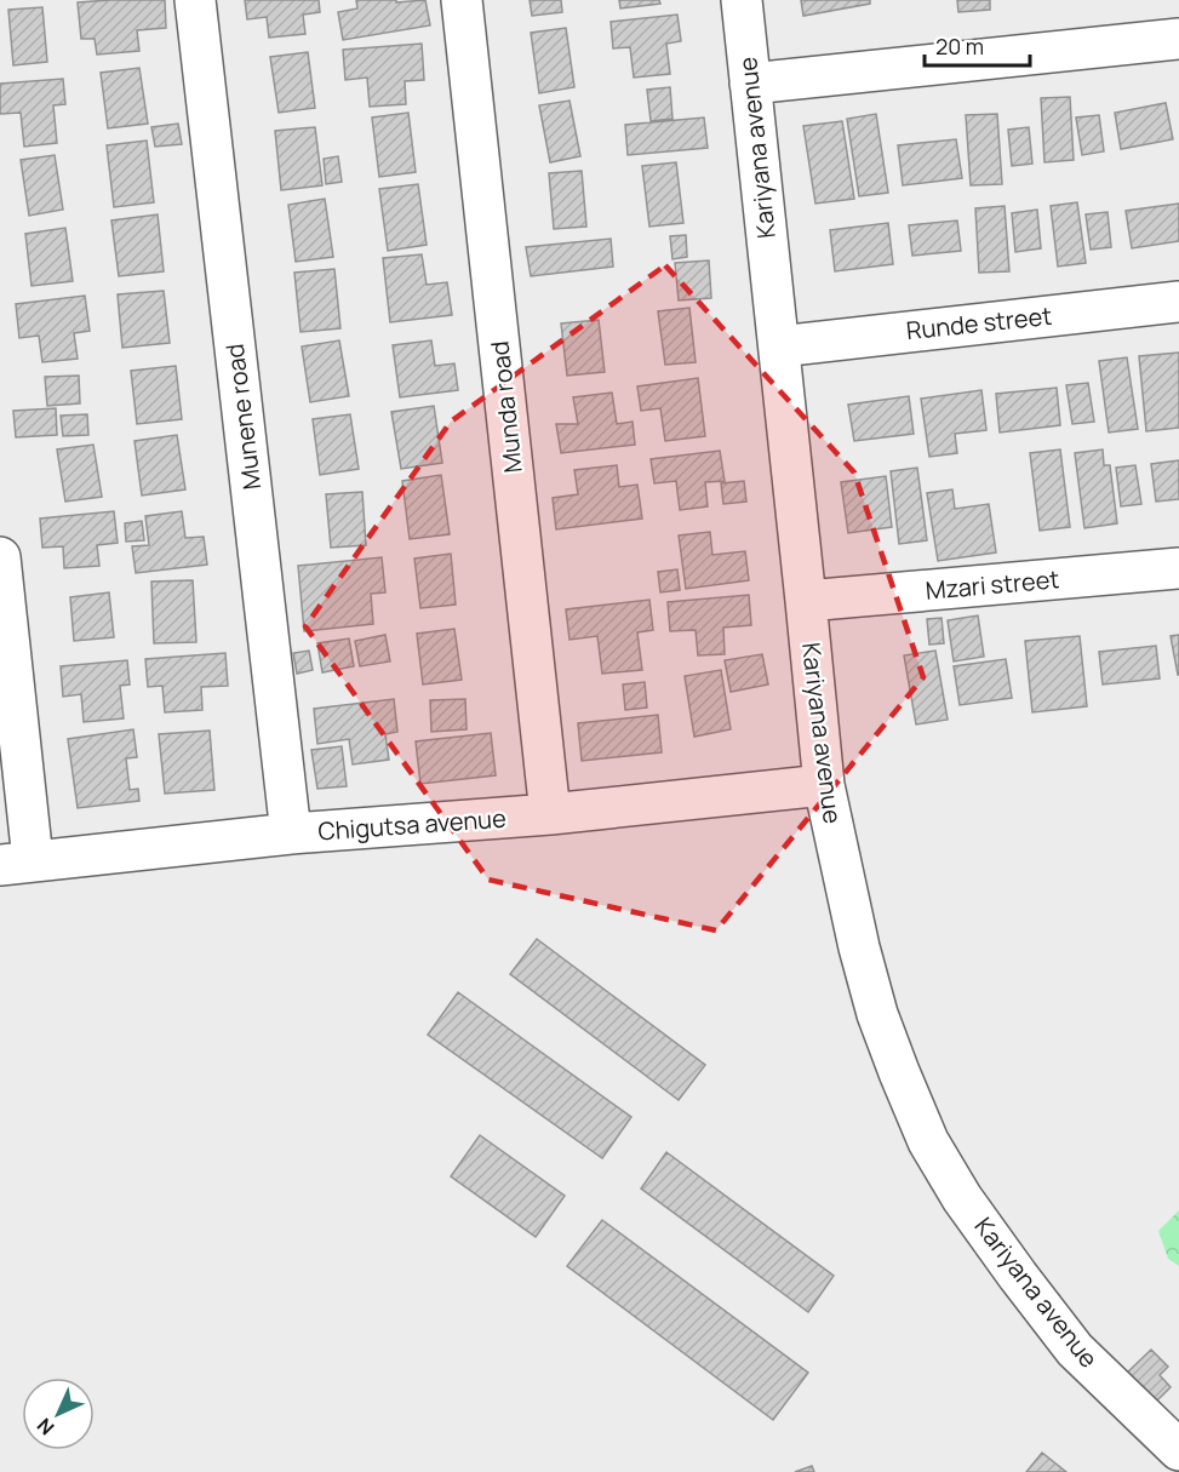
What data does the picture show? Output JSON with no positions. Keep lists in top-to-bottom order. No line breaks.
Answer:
{"streets":{"street":["Kariyana avenue","Runde street","Munda road","Munene road","Mzari street","Chigutsa avenue"]},"crossings":[["Kariyana avenue","Runde street"],["Kariyana avenue","Mzari street"],["Kariyana avenue","Chigutsa avenue"],["Munda road","Chigutsa avenue"],["Munene road","Chigutsa avenue"]],"scale_bar":"20 m","north":"bottom left"}
